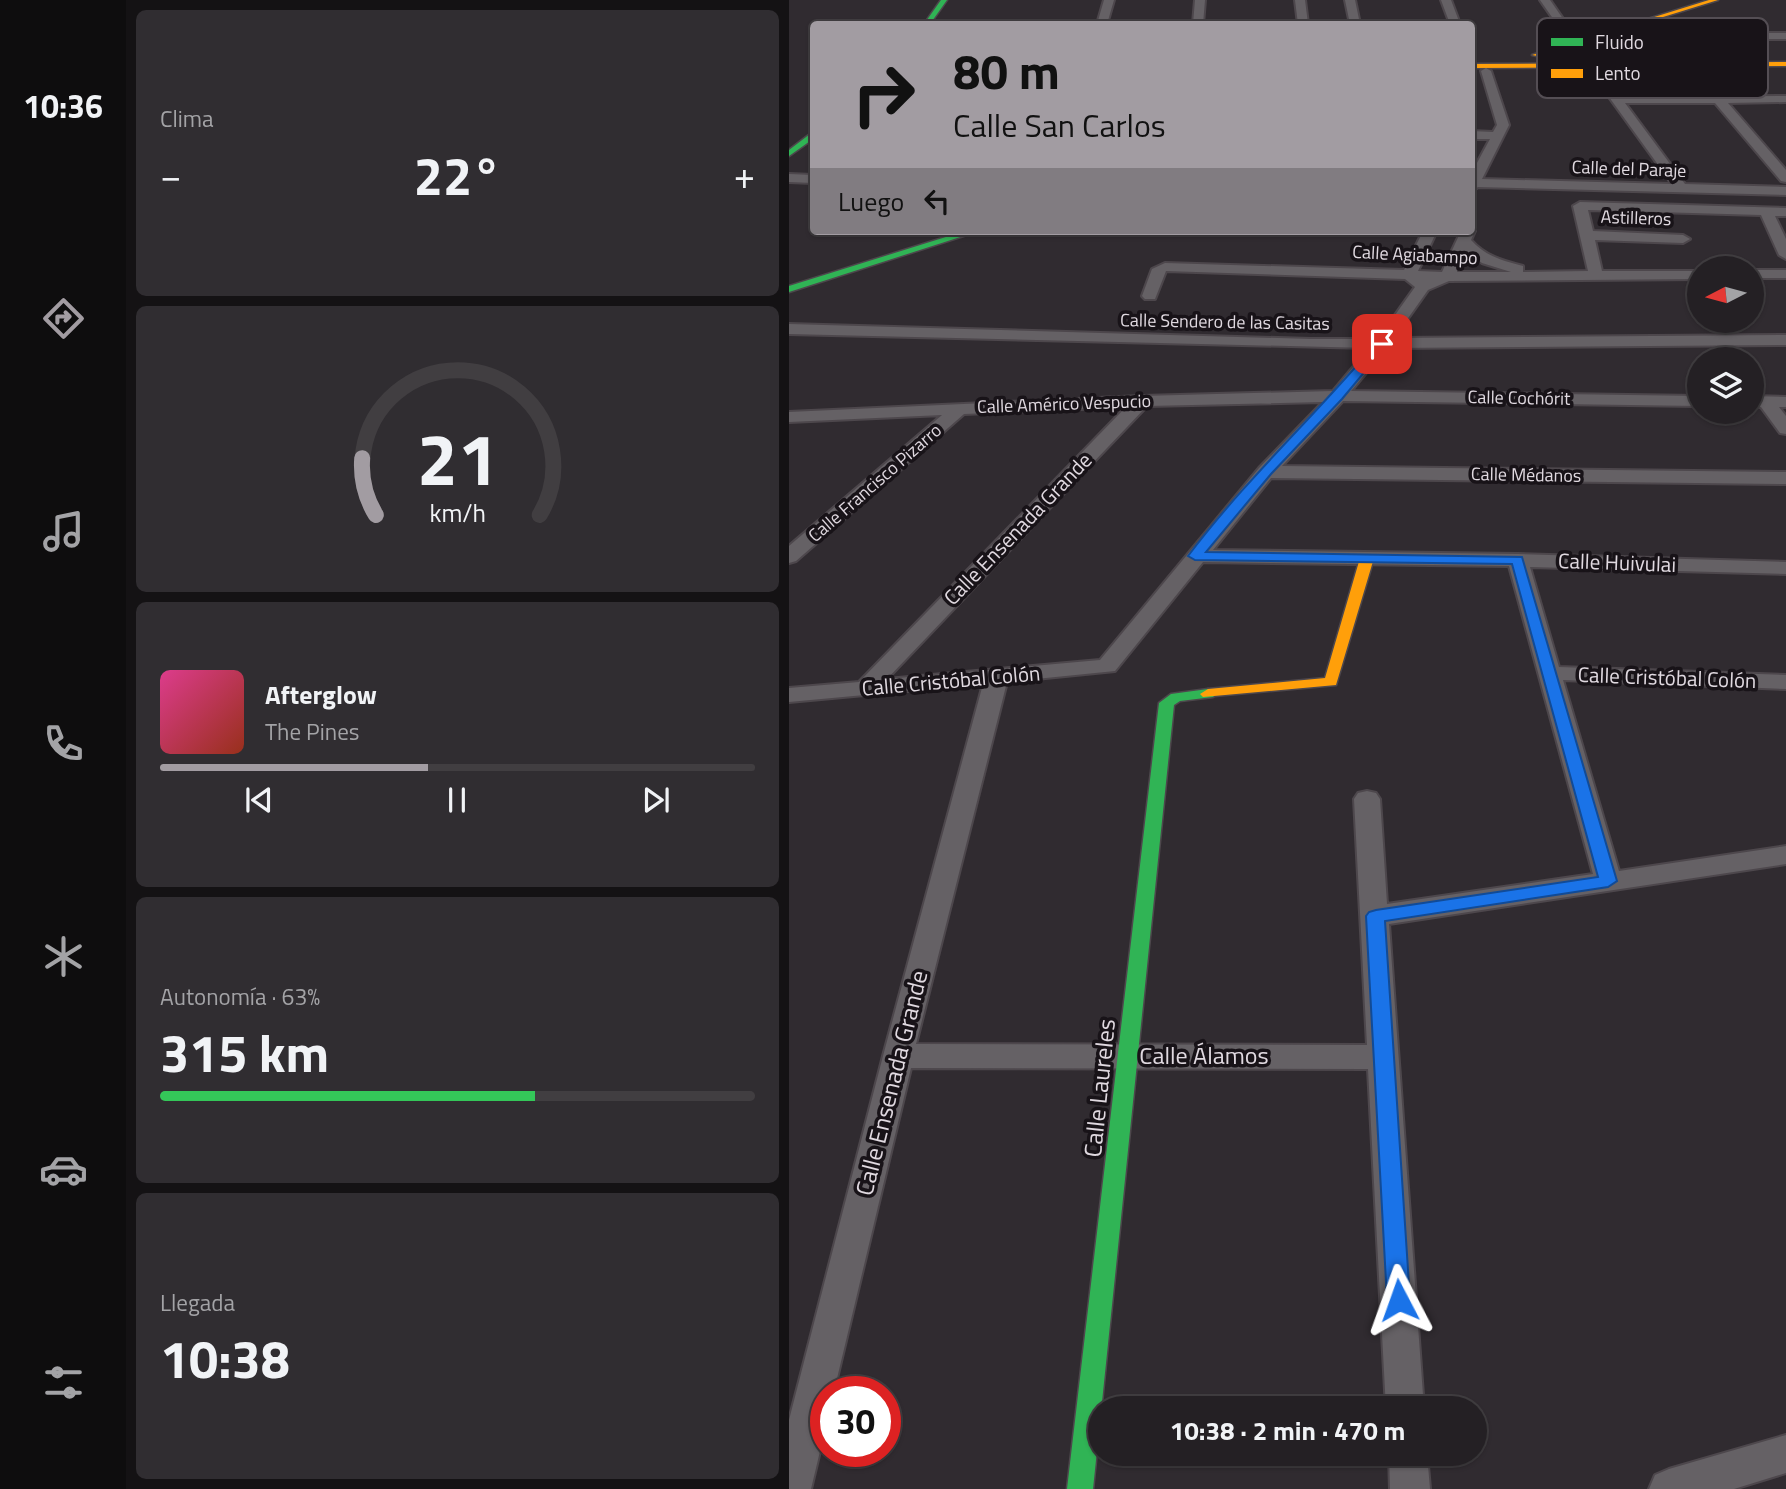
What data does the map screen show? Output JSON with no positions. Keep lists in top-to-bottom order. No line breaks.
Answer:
{"streets":{"street":["Calle del Paraje","Astilleros","Calle Agiabampo","Calle Sendero de las Casitas","Calle Cochórit","Calle Américo Vespucio","Calle Médanos","Calle Francisco Pizarro","Calle Ensenada Grande","Calle Huivulai","Calle Cristóbal Colón","Calle Álamos","Calle Laureles"]},"crossings":[["Calle Cochórit","Calle Américo Vespucio"],["Calle Américo Vespucio","Calle Francisco Pizarro"],["Calle Américo Vespucio","Calle Ensenada Grande"],["Calle Ensenada Grande","Calle Cristóbal Colón"],["Calle Ensenada Grande","Calle Álamos"],["Calle Huivulai","Calle Cristóbal Colón"],["Calle Huivulai","Calle Laureles"],["Calle Álamos","Calle Laureles"]],"legend":["Fluido","Lento"],"north":"left","page":{"tabs":"10:36","tile":["Clima",["Autonomía · 63%","315 km"],["Llegada","10:38"]],"turn":["80 m","Calle San Carlos"],"heat":["−","22°","+"],"then":"Luego","song":["Afterglow","The Pines"],"limit":"30","trip":"10:38 · 2 min · 470 m","gauge":["21","km/h"]}}
